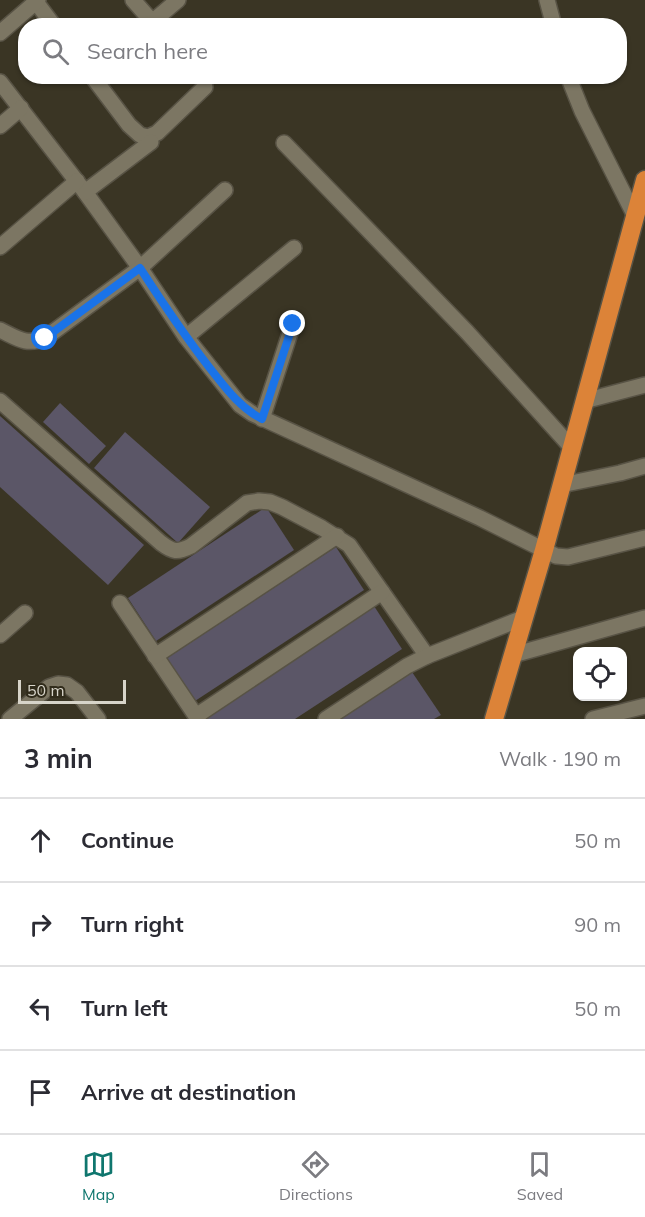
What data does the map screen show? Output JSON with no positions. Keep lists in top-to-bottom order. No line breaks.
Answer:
{"scale_bar":"50 m","page":{"search":"Search here","scale":"50 m","heading":["3 min","Walk · 190 m"],"list":[["Continue","50 m"],["Turn right","90 m"],["Turn left","50 m"],"Arrive at destination"],"nav":["Map","Directions","Saved"]}}
